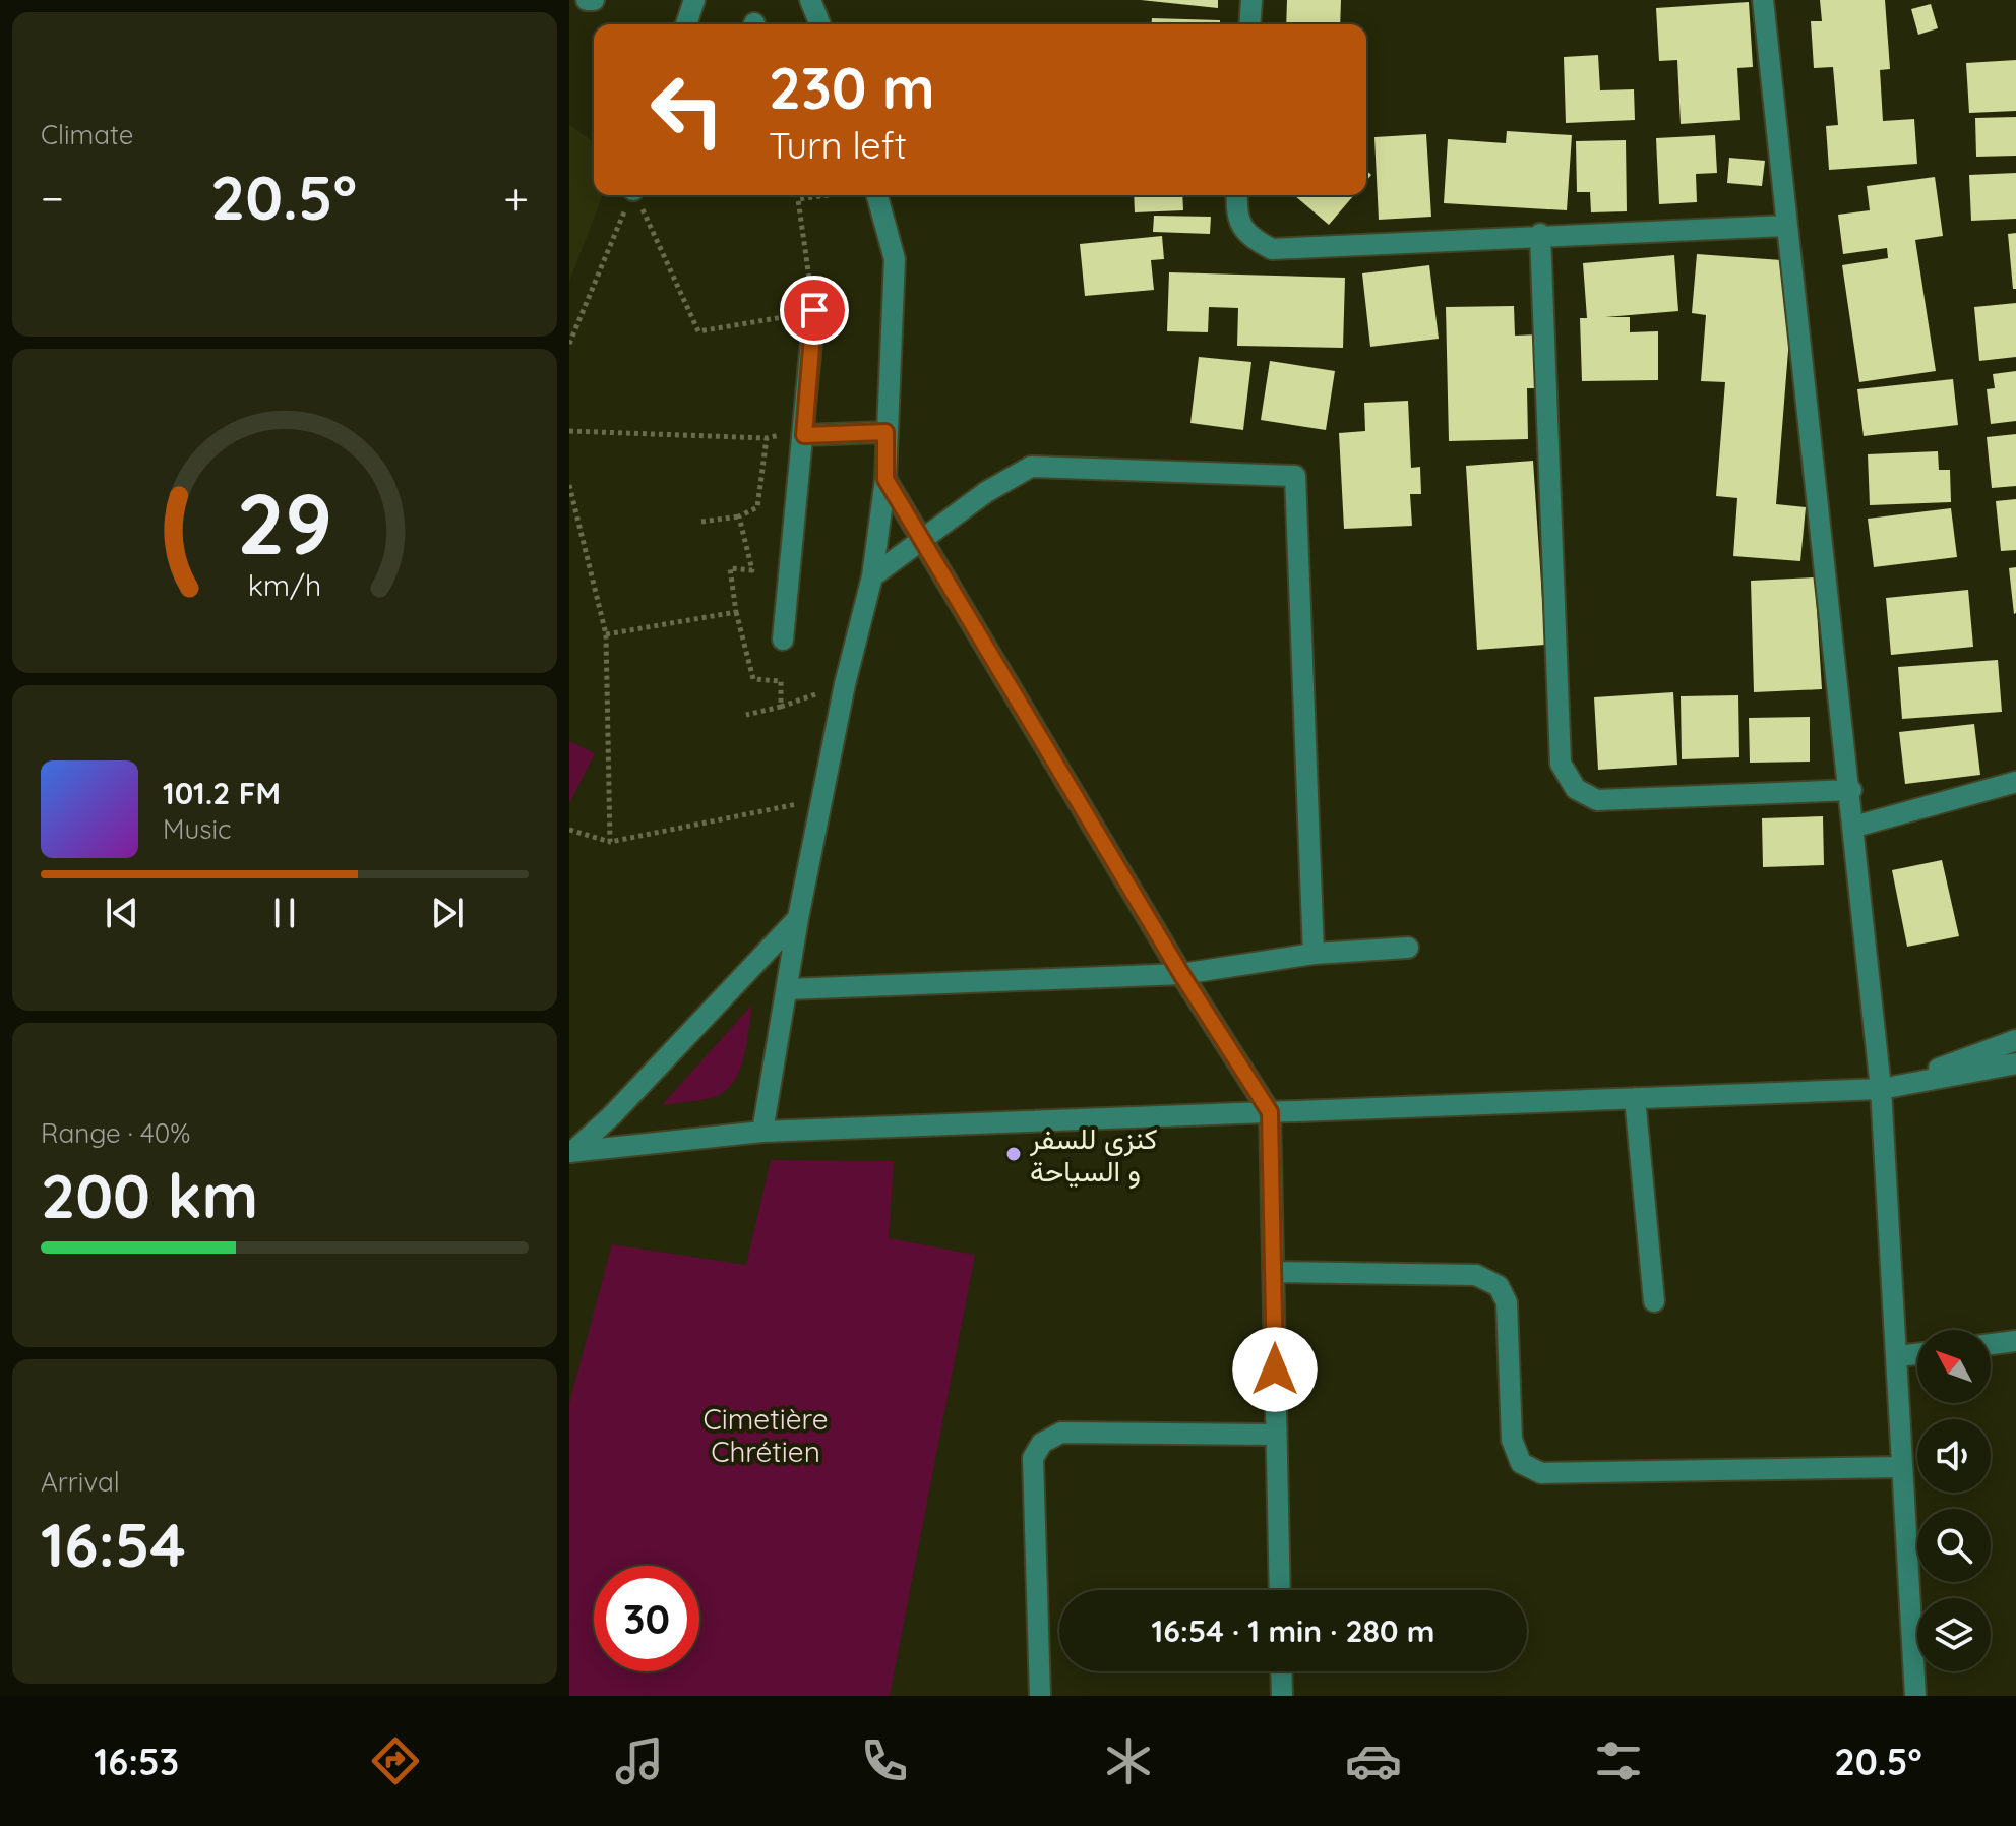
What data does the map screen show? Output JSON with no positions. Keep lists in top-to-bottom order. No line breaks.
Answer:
{"parks":["Cimetière Chrétien"],"places":["كنزي للسفر و السياحة"],"north":"top left","page":{"tile":["Climate",["Range · 40%","200 km"],["Arrival","16:54"]],"turn":["230 m","Turn left"],"heat":["−","20.5°","+"],"song":["101.2 FM","Music"],"limit":"30","trip":"16:54 · 1 min · 280 m","tabs":["16:53","20.5°"],"gauge":["29","km/h"]}}
